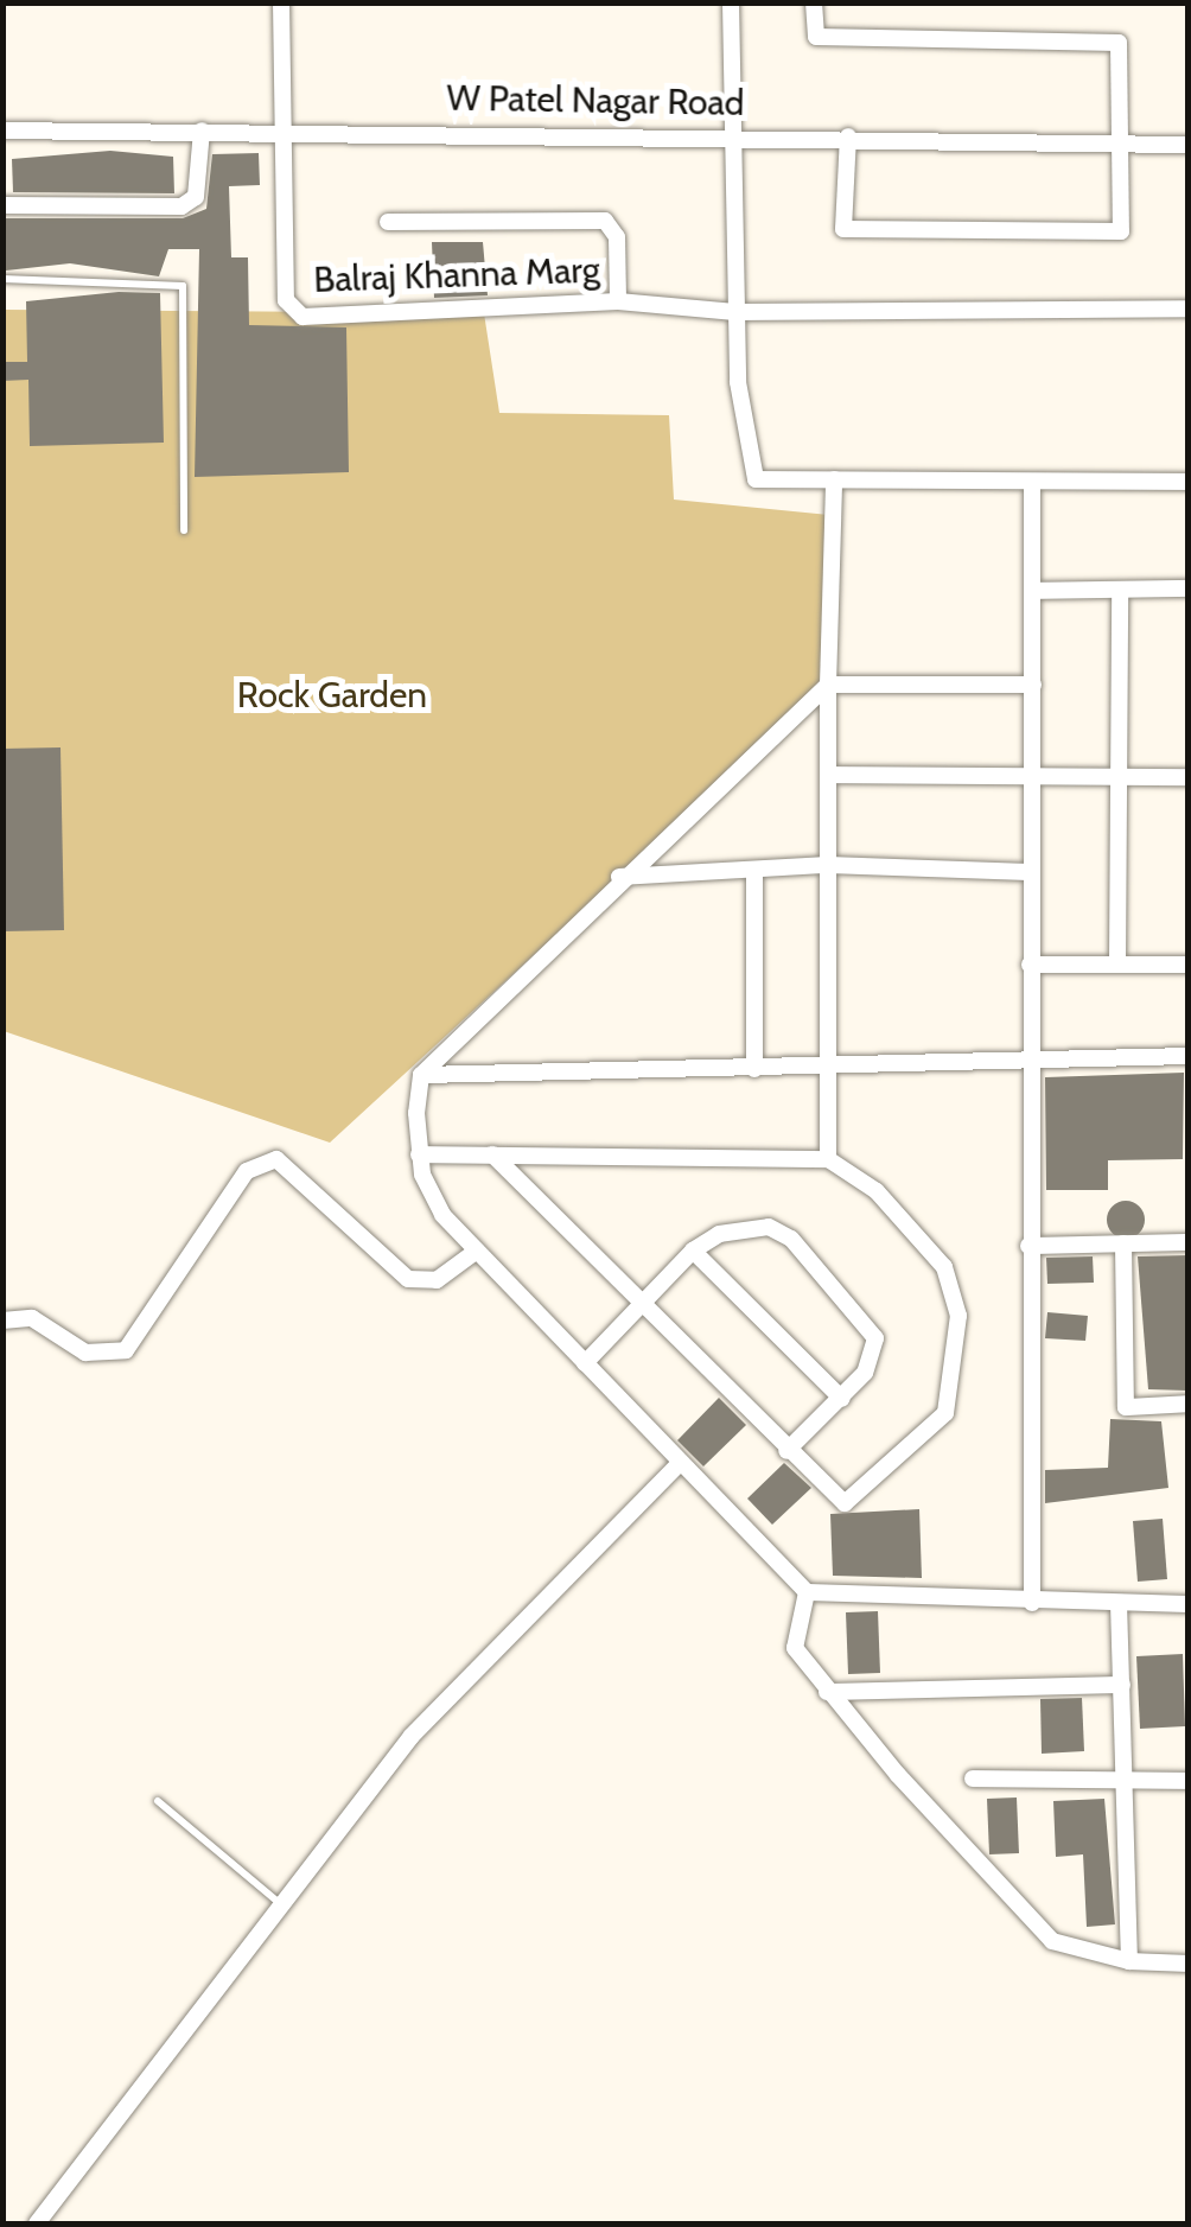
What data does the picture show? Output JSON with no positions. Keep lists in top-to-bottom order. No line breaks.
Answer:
{"streets":{"street":["W Patel Nagar Road","Balraj Khanna Marg"]},"crossings":[["W Patel Nagar Road","Balraj Khanna Marg"]],"parks":["Rock Garden"]}
